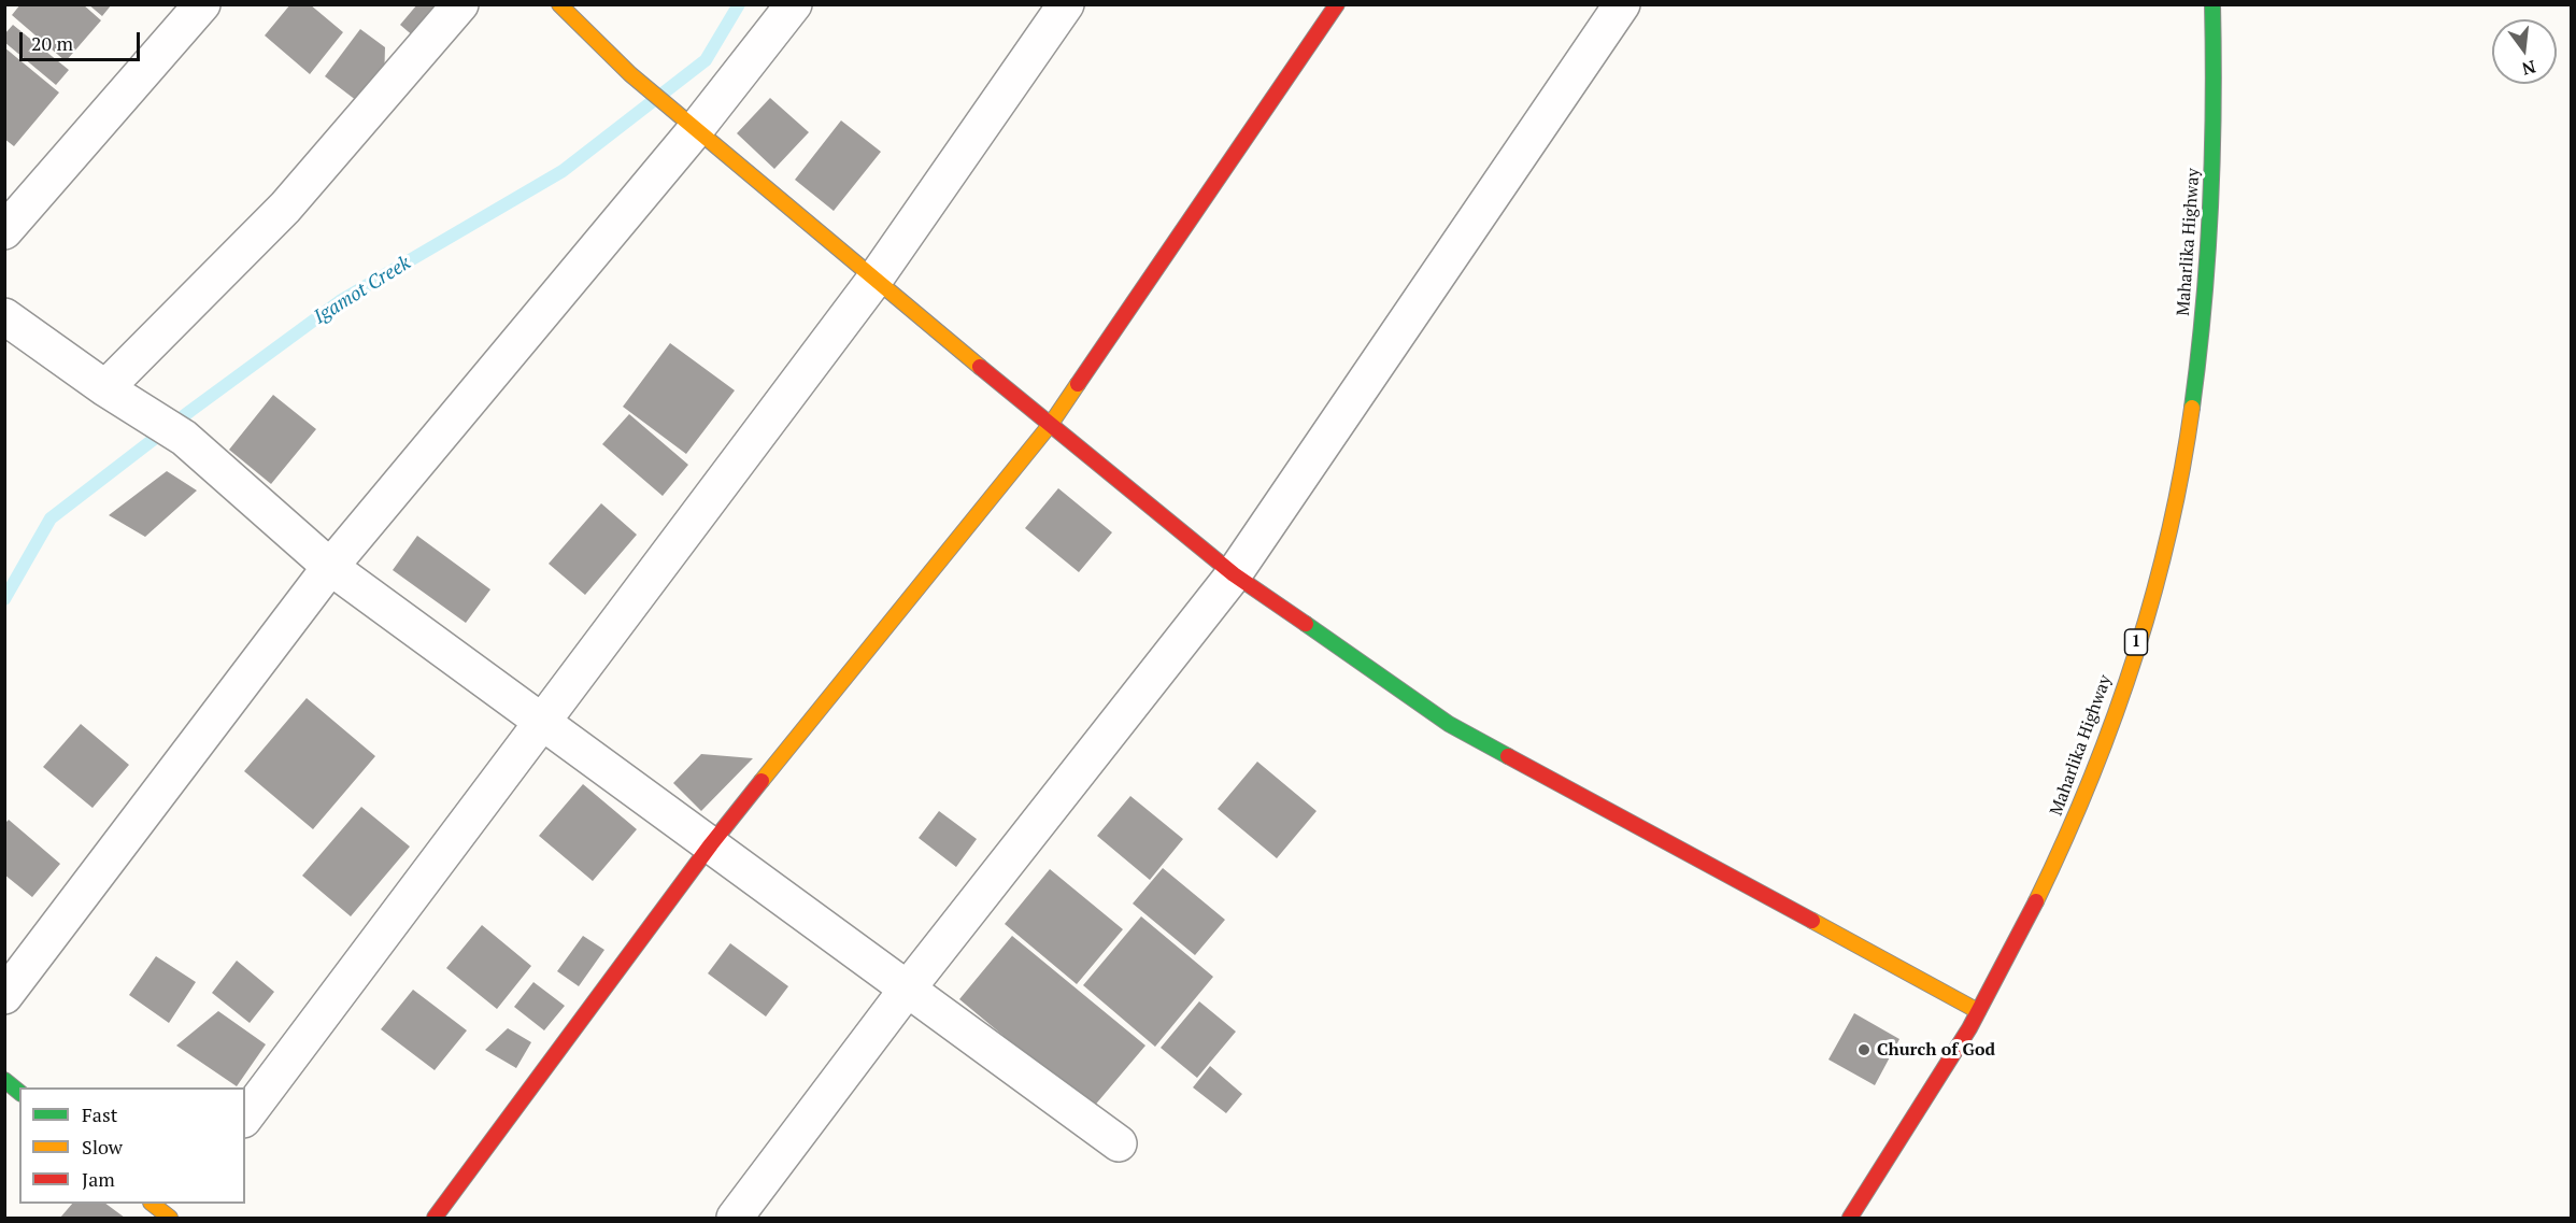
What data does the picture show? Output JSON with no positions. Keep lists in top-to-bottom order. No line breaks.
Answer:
{"streets":{"main road":["Maharlika Highway","1"]},"water":["Igamot Creek"],"places":["Church of God"],"legend":["Fast","Slow","Jam"],"scale_bar":"20 m","north":"bottom"}
